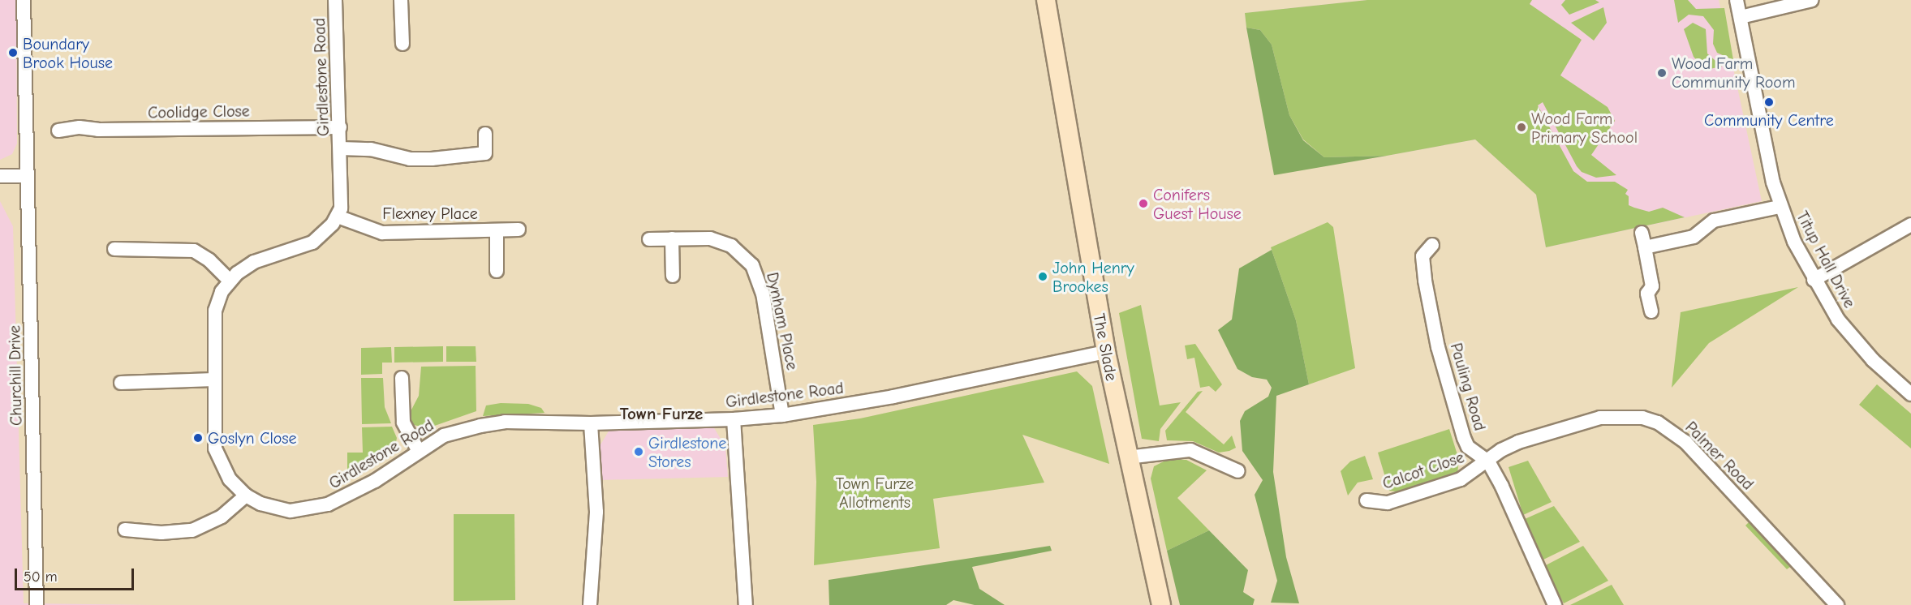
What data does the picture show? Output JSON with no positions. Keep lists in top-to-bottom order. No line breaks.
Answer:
{"streets":{"main road":["The Slade"],"street":["Girdlestone Road","Coolidge Close","Flexney Place","Titup Hall Drive","Dynham Place","Churchill Drive","Pauling Road","Palmer Road","Calcot Close"]},"crossings":[["Girdlestone Road","Coolidge Close"],["Girdlestone Road","Flexney Place"],["Girdlestone Road","Dynham Place"],["Girdlestone Road","The Slade"],["Pauling Road","Palmer Road"],["Pauling Road","Calcot Close"],["Palmer Road","Calcot Close"]],"districts":["Town Furze"],"parks":["Town Furze Allotments"],"places":["Boundary Brook House","Wood Farm Community Room","Community Centre","Wood Farm Primary School","Conifers Guest House","John Henry Brookes","Goslyn Close","Girdlestone Stores"],"scale_bar":"50 m"}
